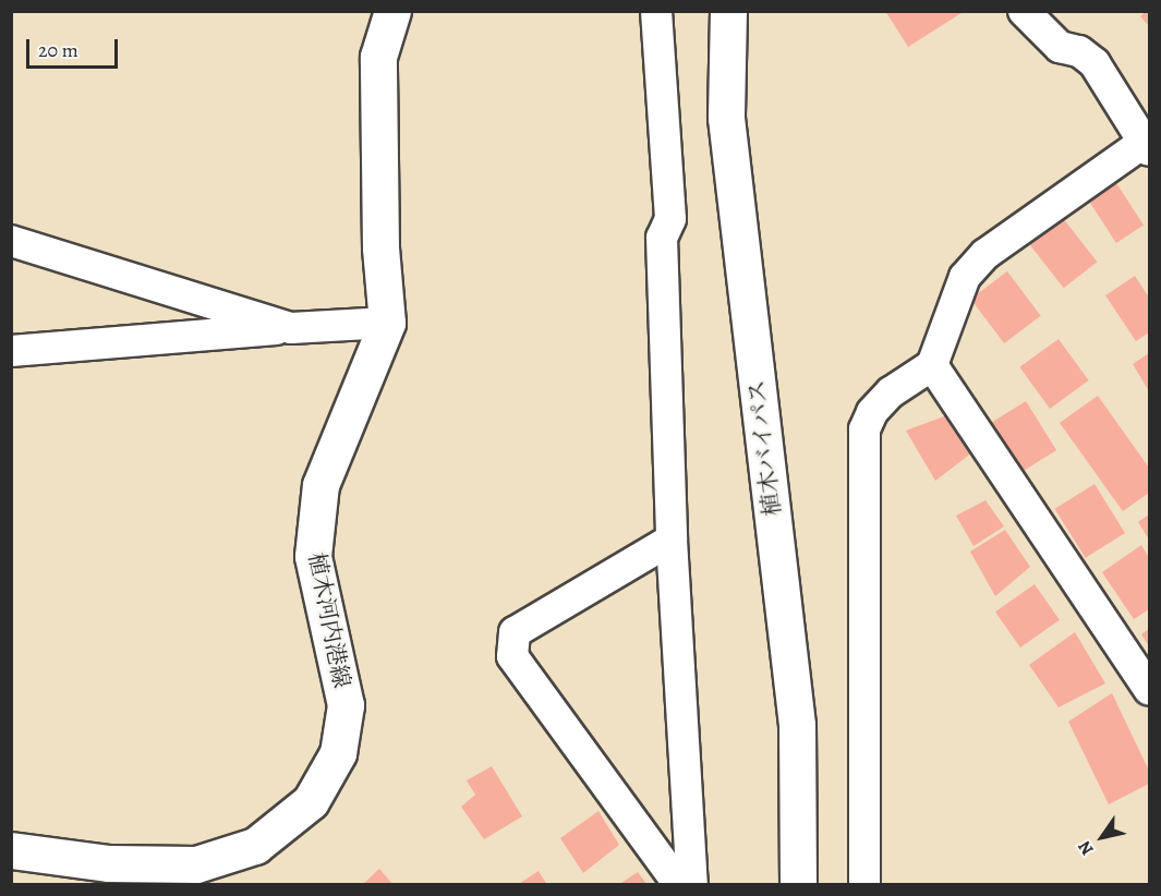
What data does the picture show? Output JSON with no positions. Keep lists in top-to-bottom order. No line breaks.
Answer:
{"streets":{"main road":["植木バイパス","植木河内港線"]},"scale_bar":"20 m","north":"bottom left"}
